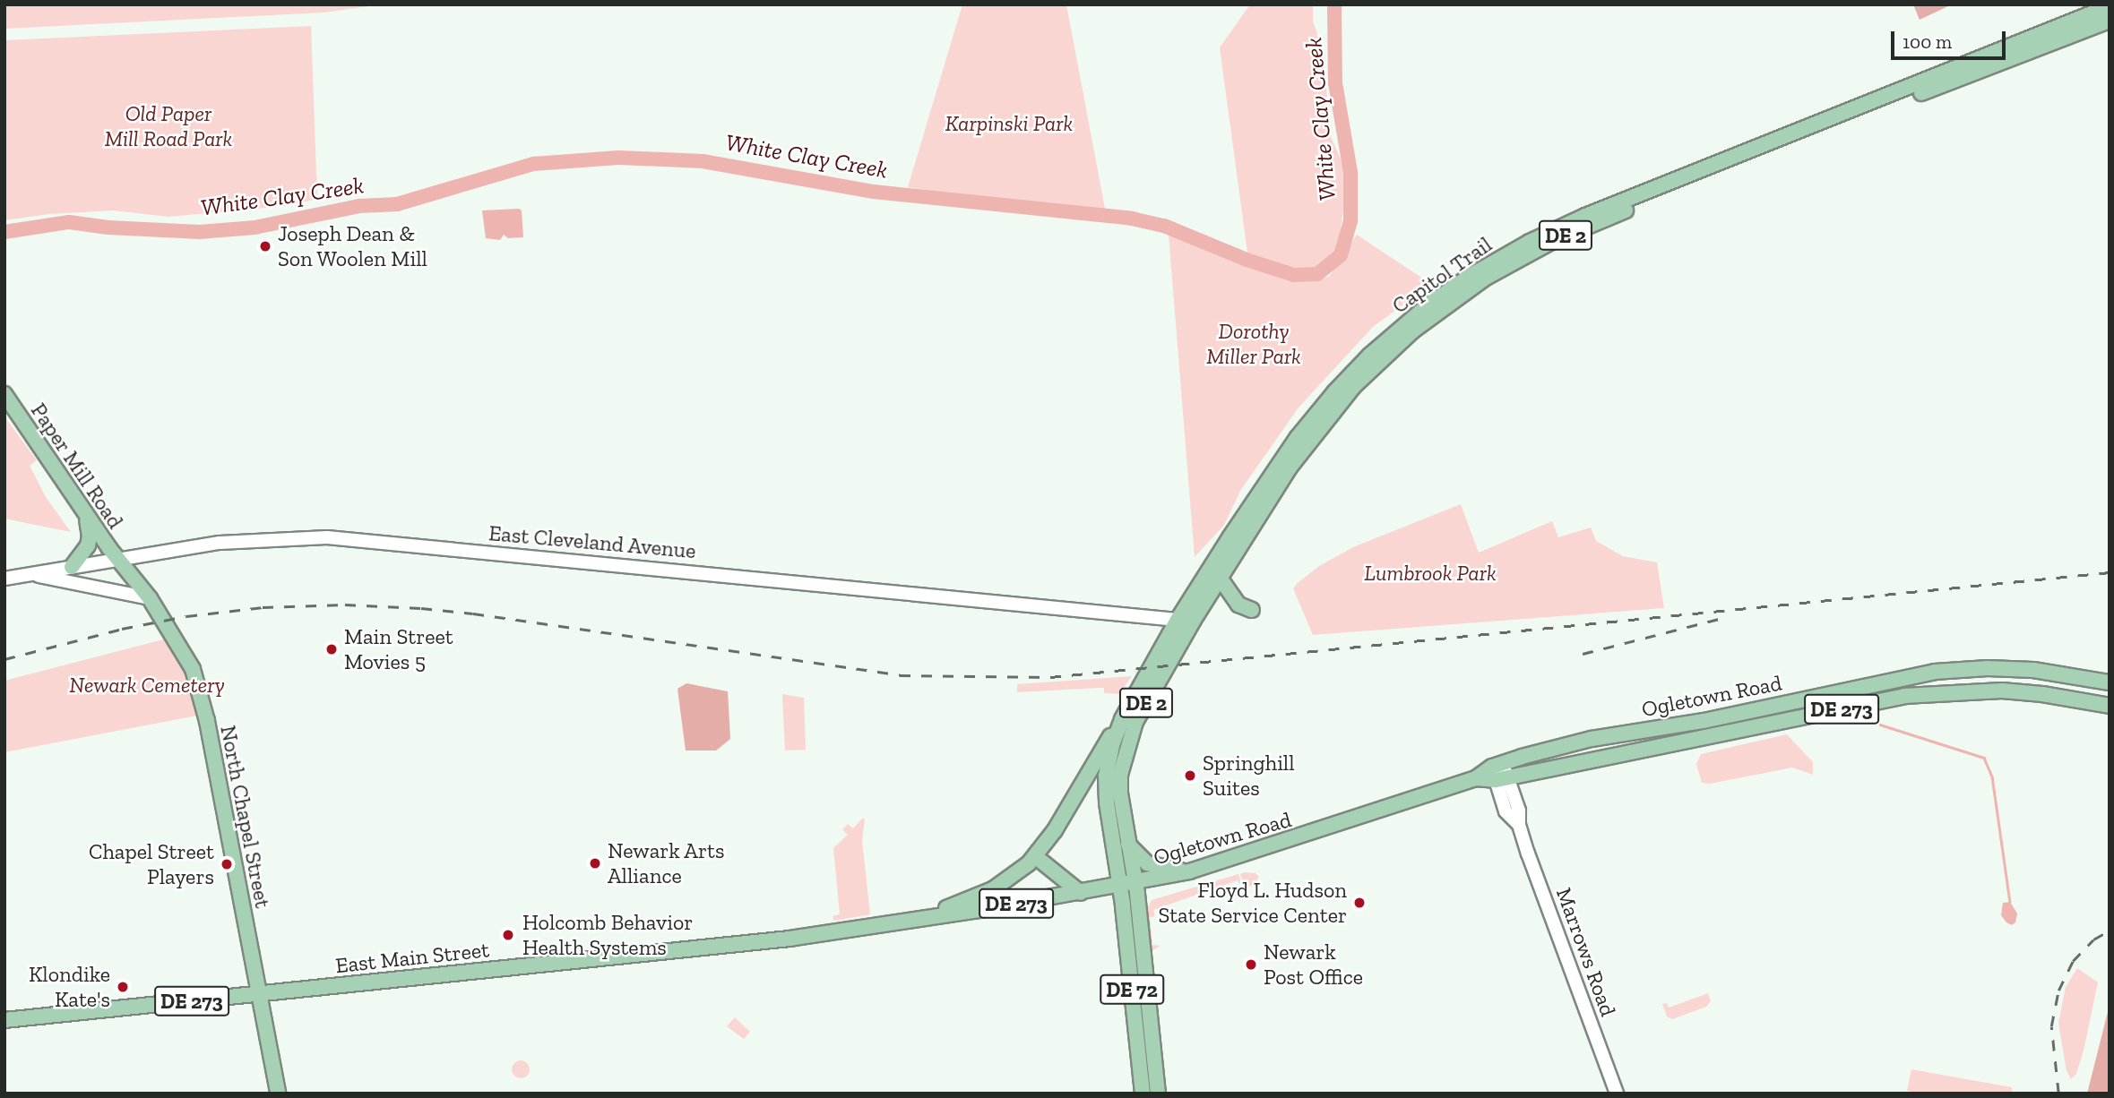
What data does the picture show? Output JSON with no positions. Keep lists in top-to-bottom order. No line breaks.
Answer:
{"streets":{"main road":["DE 2","Capitol Trail","Paper Mill Road","East Cleveland Avenue","Ogletown Road","DE 273","North Chapel Street","Marrows Road","East Main Street","DE 72"]},"crossings":[["Capitol Trail","East Cleveland Avenue"],["Capitol Trail","Ogletown Road"],["Capitol Trail","East Main Street"],["Capitol Trail","DE 72"],["Paper Mill Road","East Cleveland Avenue"],["Paper Mill Road","North Chapel Street"],["East Cleveland Avenue","North Chapel Street"],["Ogletown Road","Marrows Road"],["Ogletown Road","East Main Street"],["Ogletown Road","DE 72"],["North Chapel Street","East Main Street"],["East Main Street","DE 72"]],"water":["White Clay Creek"],"parks":["Old Paper Mill Road Park","Karpinski Park","Dorothy Miller Park","Lumbrook Park","Newark Cemetery"],"places":["Joseph Dean & Son Woolen Mill","Main Street Movies 5","Springhill Suites","Newark Arts Alliance","Chapel Street Players","Floyd L. Hudson State Service Center","Holcomb Behavior Health Systems","Newark Post Office","Klondike Kate's"],"scale_bar":"100 m"}
